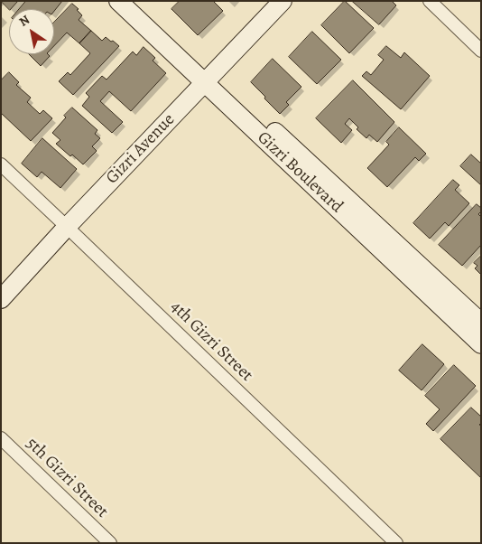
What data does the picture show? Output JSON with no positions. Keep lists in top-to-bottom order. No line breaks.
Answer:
{"streets":{"main road":["Gizri Avenue","Gizri Boulevard"],"street":["4th Gizri Street","5th Gizri Street"]},"crossings":[["Gizri Avenue","Gizri Boulevard"],["Gizri Avenue","4th Gizri Street"]],"north":"top left"}
